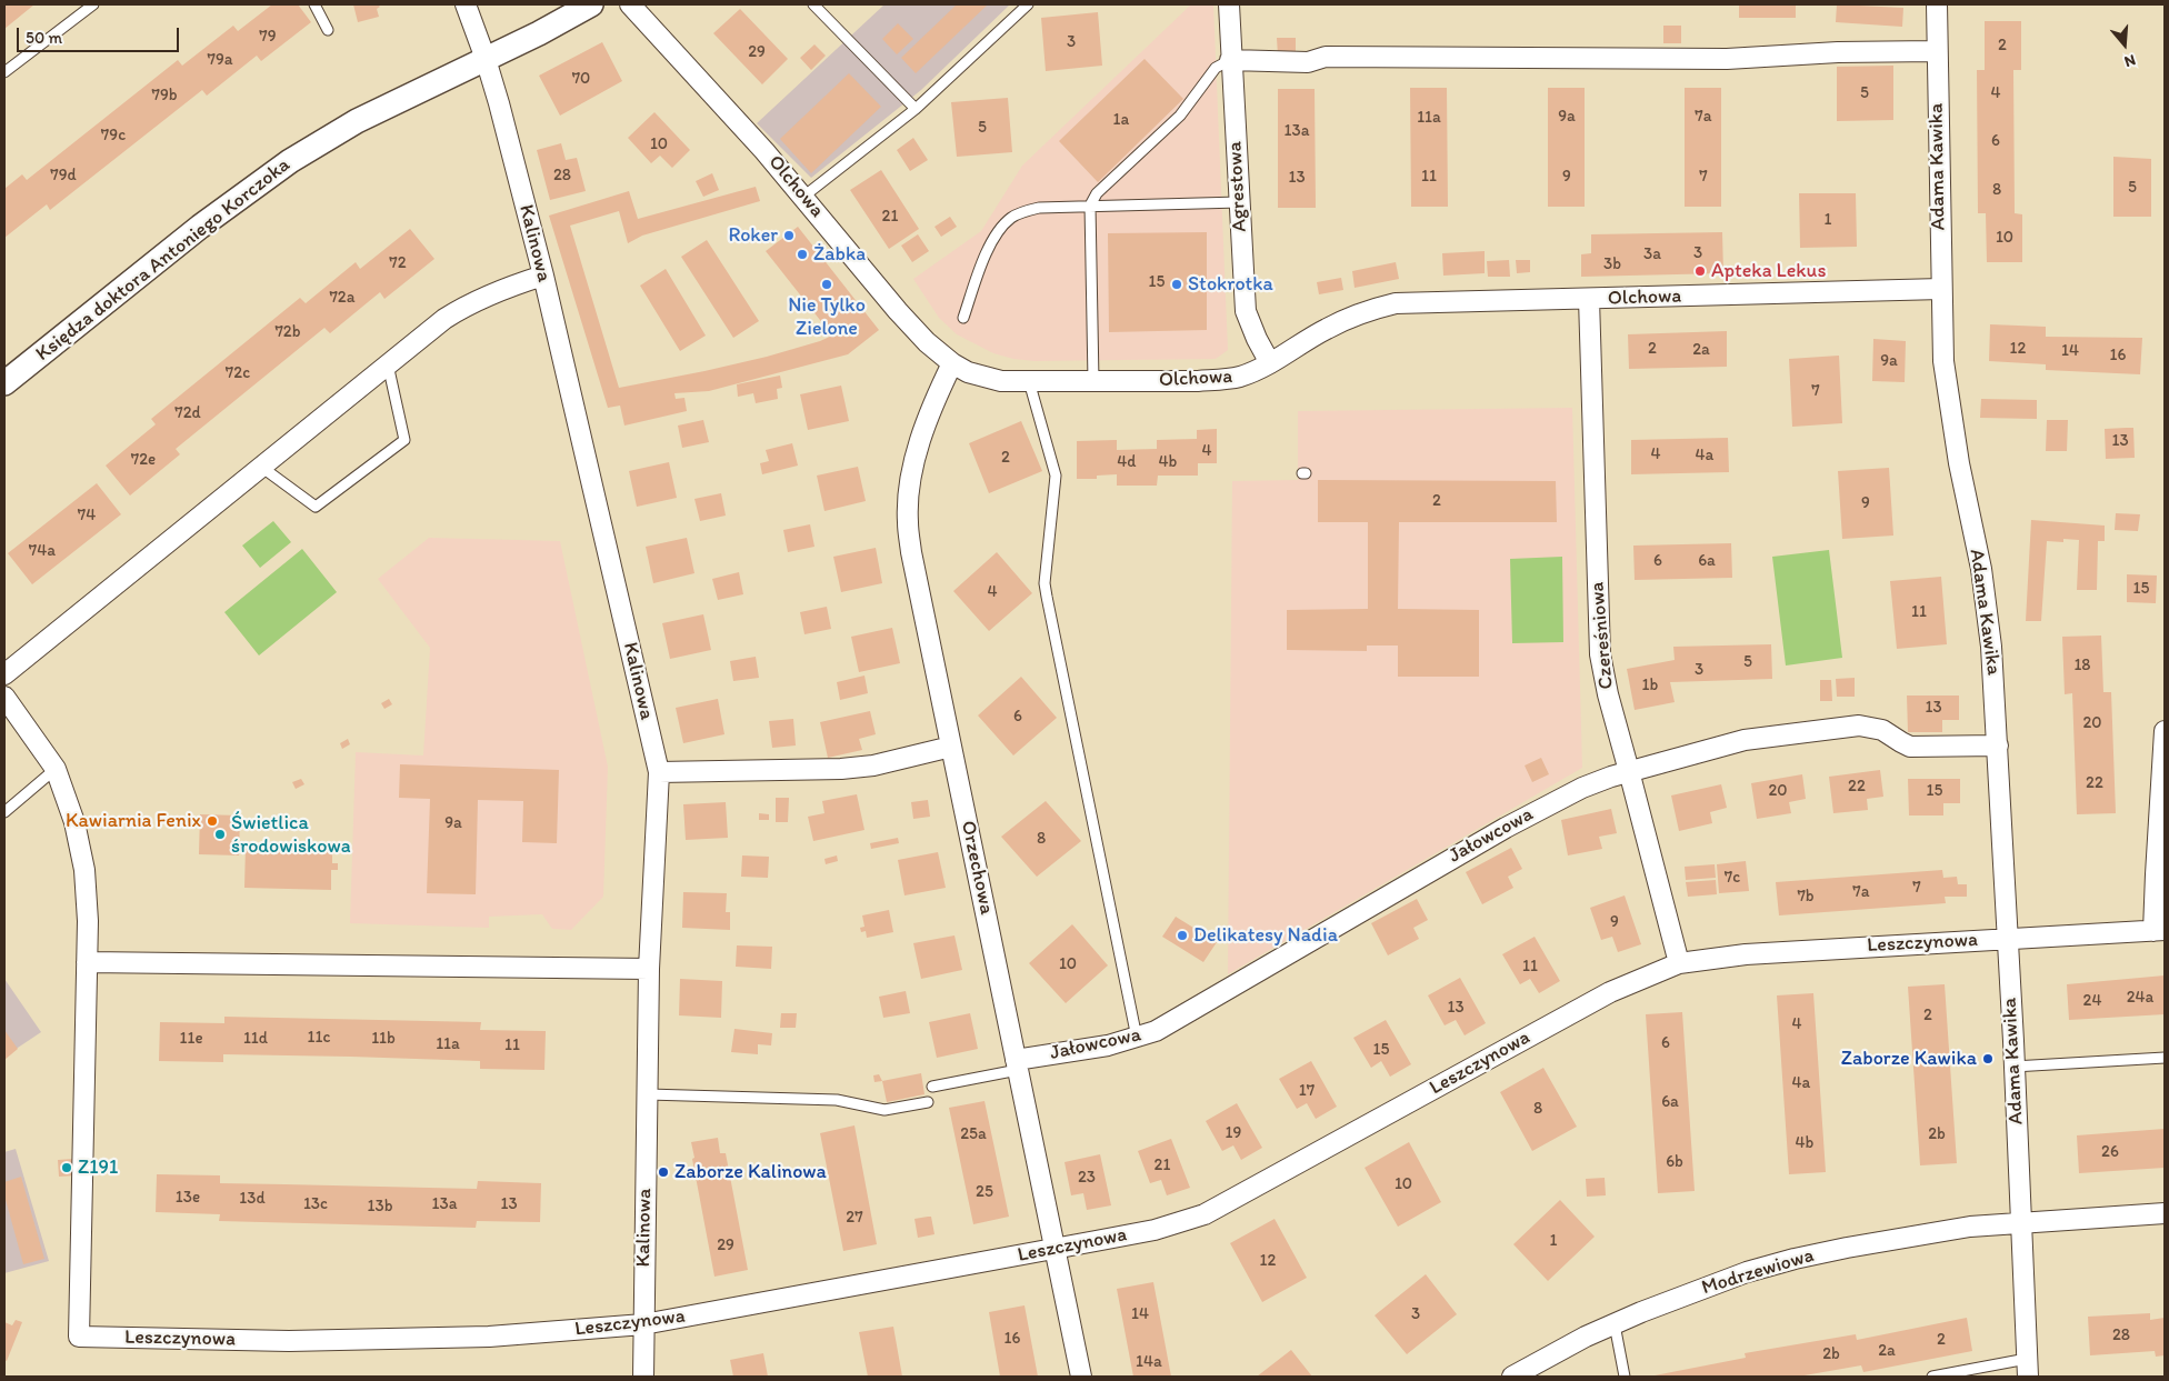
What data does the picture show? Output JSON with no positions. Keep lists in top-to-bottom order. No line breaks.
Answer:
{"streets":{"street":["Adama Kawika","Olchowa","Agrestowa","Kalinowa","Księdza doktora Antoniego Korczoka","Czereśniowa","Jałowcowa","Orzechowa","Leszczynowa","Modrzewiowa"]},"crossings":[["Adama Kawika","Olchowa"],["Adama Kawika","Jałowcowa"],["Adama Kawika","Leszczynowa"],["Adama Kawika","Modrzewiowa"],["Olchowa","Agrestowa"],["Olchowa","Czereśniowa"],["Olchowa","Orzechowa"],["Kalinowa","Księdza doktora Antoniego Korczoka"],["Kalinowa","Leszczynowa"],["Czereśniowa","Jałowcowa"],["Czereśniowa","Leszczynowa"],["Jałowcowa","Orzechowa"],["Orzechowa","Leszczynowa"]],"places":["Roker","Żabka","Apteka Lekus","Nie Tylko Zielone","Stokrotka","Kawiarnia Fenix","Świetlica środowiskowa","Delikatesy Nadia","Zaborze Kawika","Z191","Zaborze Kalinowa"],"house_numbers":["79","3","2","29","79a","70","5","4","79b","9a","7a","11a","1a","5","13a","79c","6","10","79d","28","11","9","7","13","5","8","21","1","10","3","3a","72","3b","15","72a","72b","2","12","2a","14","16","9a","72c","7","72d","13","4","4","4a","2","72e","4d","4b","2","9","74","74a","6","6a","15","4","11","5","18","3","1b","13","6","20","22","22","20","15","9a","8","7c","7","7a","7b","9","10","11","24a","24","13","2","4","11c","11e","11d","11b","6","11a","11","15","4a","17","6a","8","19","25a","2b","4b","26","6b","21","23","10","25","13e","13d","13c","13a","13","13b","27","1","29","12","14","3","28","16","2","2a","2b","14a"],"scale_bar":"50 m","north":"bottom"}
